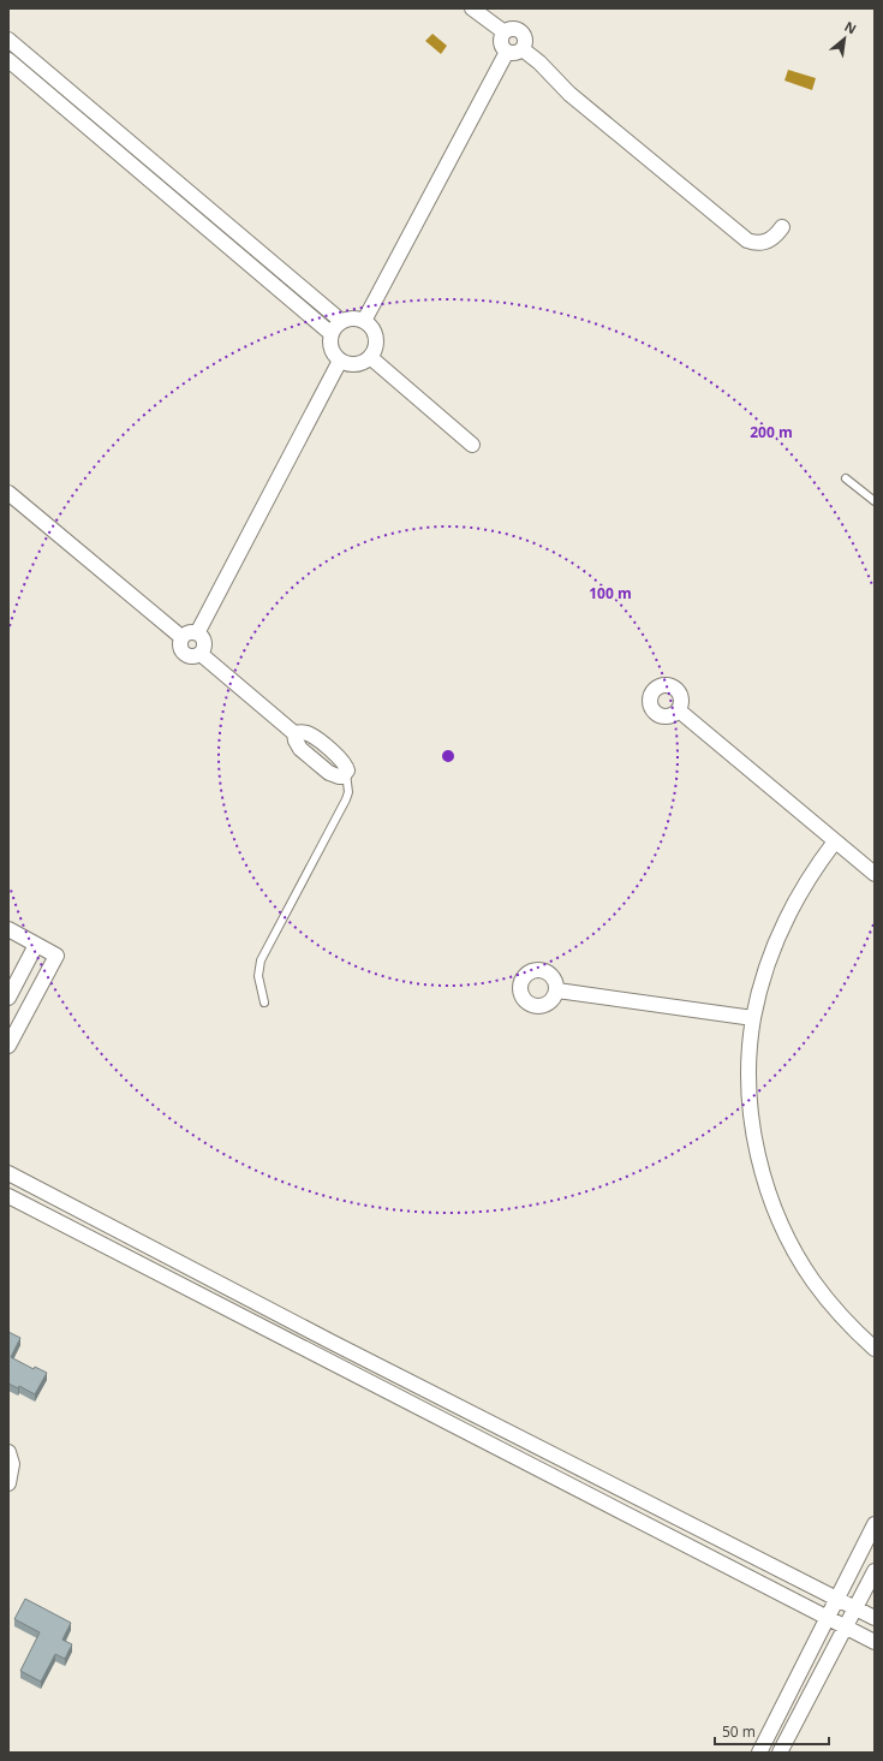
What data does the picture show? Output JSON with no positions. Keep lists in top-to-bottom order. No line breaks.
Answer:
{"scale_bar":"50 m","north":"top right","rings":["200 m","100 m"]}
